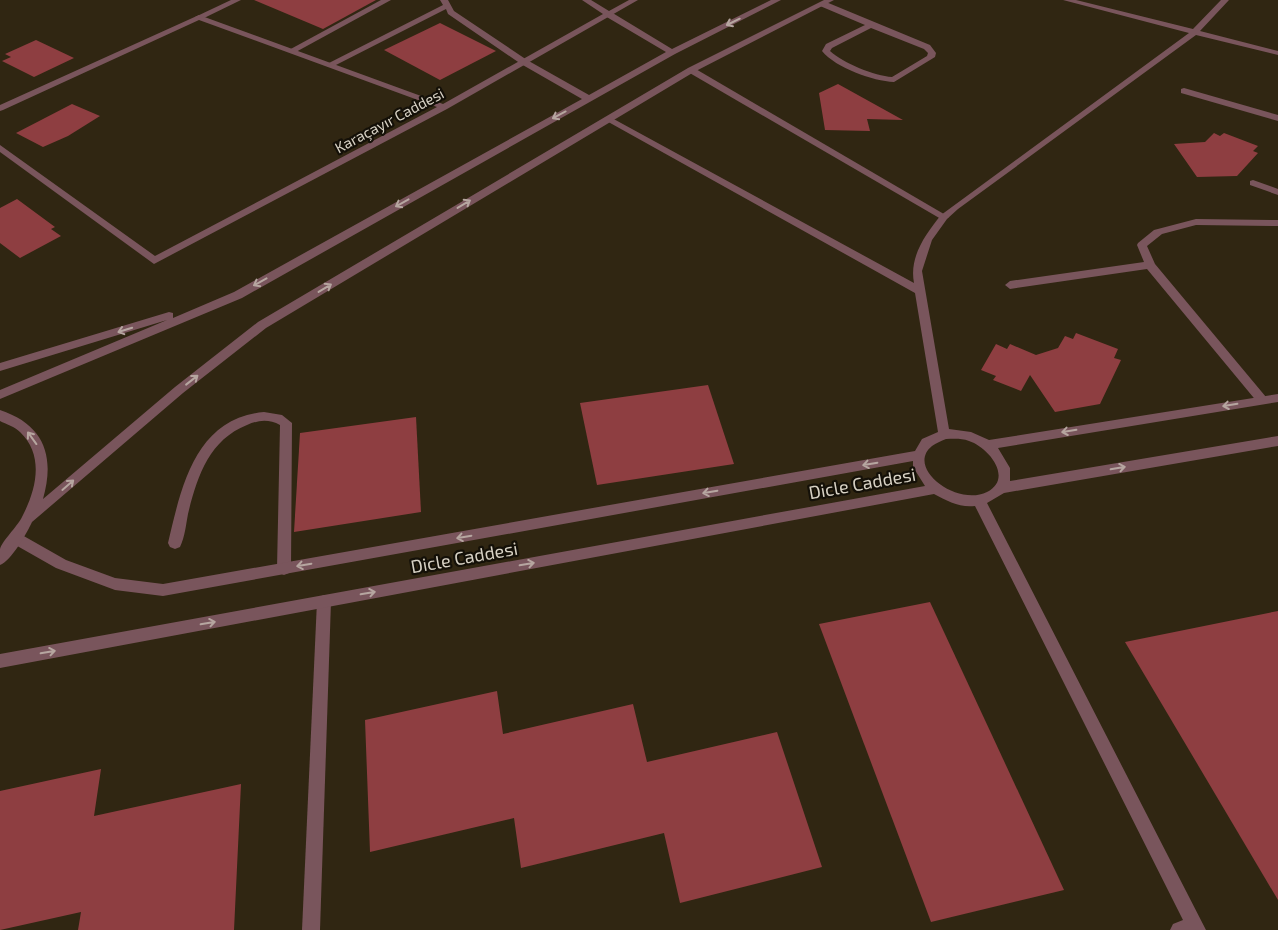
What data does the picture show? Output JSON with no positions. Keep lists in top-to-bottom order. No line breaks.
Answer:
{"streets":{"street":["Karaçayır Caddesi","Dicle Caddesi"]}}
